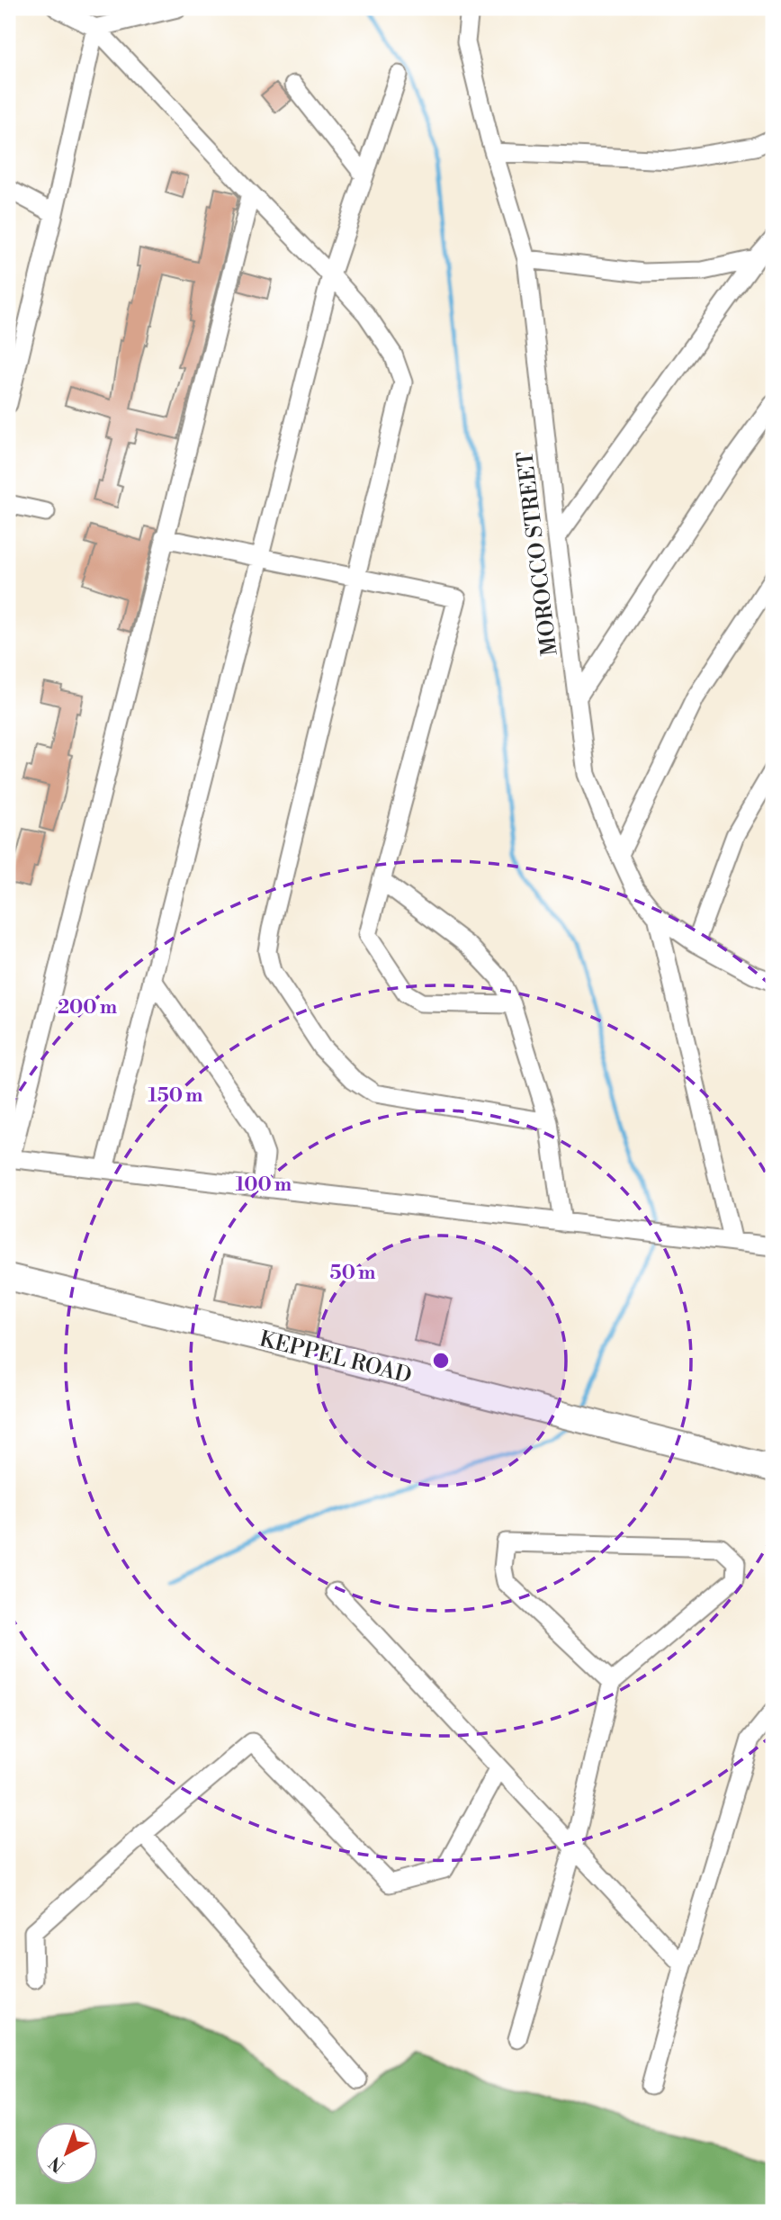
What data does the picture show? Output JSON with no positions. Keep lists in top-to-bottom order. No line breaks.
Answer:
{"streets":{"street":["MOROCCO STREET","KEPPEL ROAD"]},"north":"bottom left","rings":["200 m","150 m","100 m","50 m"]}
